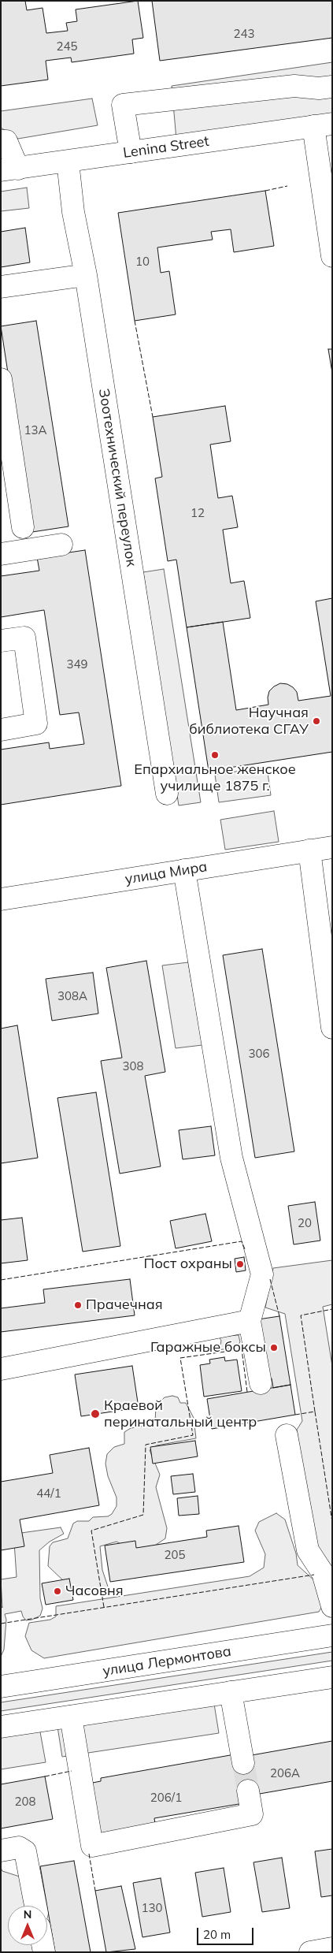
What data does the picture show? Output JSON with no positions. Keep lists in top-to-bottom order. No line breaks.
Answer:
{"streets":{"main road":["Lenina Street","Зоотехнический переулок","улица Мира","улица Лермонтова"]},"crossings":[["Lenina Street","Зоотехнический переулок"]],"places":["Научная библиотека СГАУ","Епархиальное женское училище 1875 г.","Пост охраны","Прачечная","Гаражные боксы","Краевой перинатальный центр","Часовня"],"house_numbers":["243","245","10","13А","12","349","308А","306","308","20","44/1","205","206А","206/1","208","130"],"scale_bar":"20 m","north":"top"}
